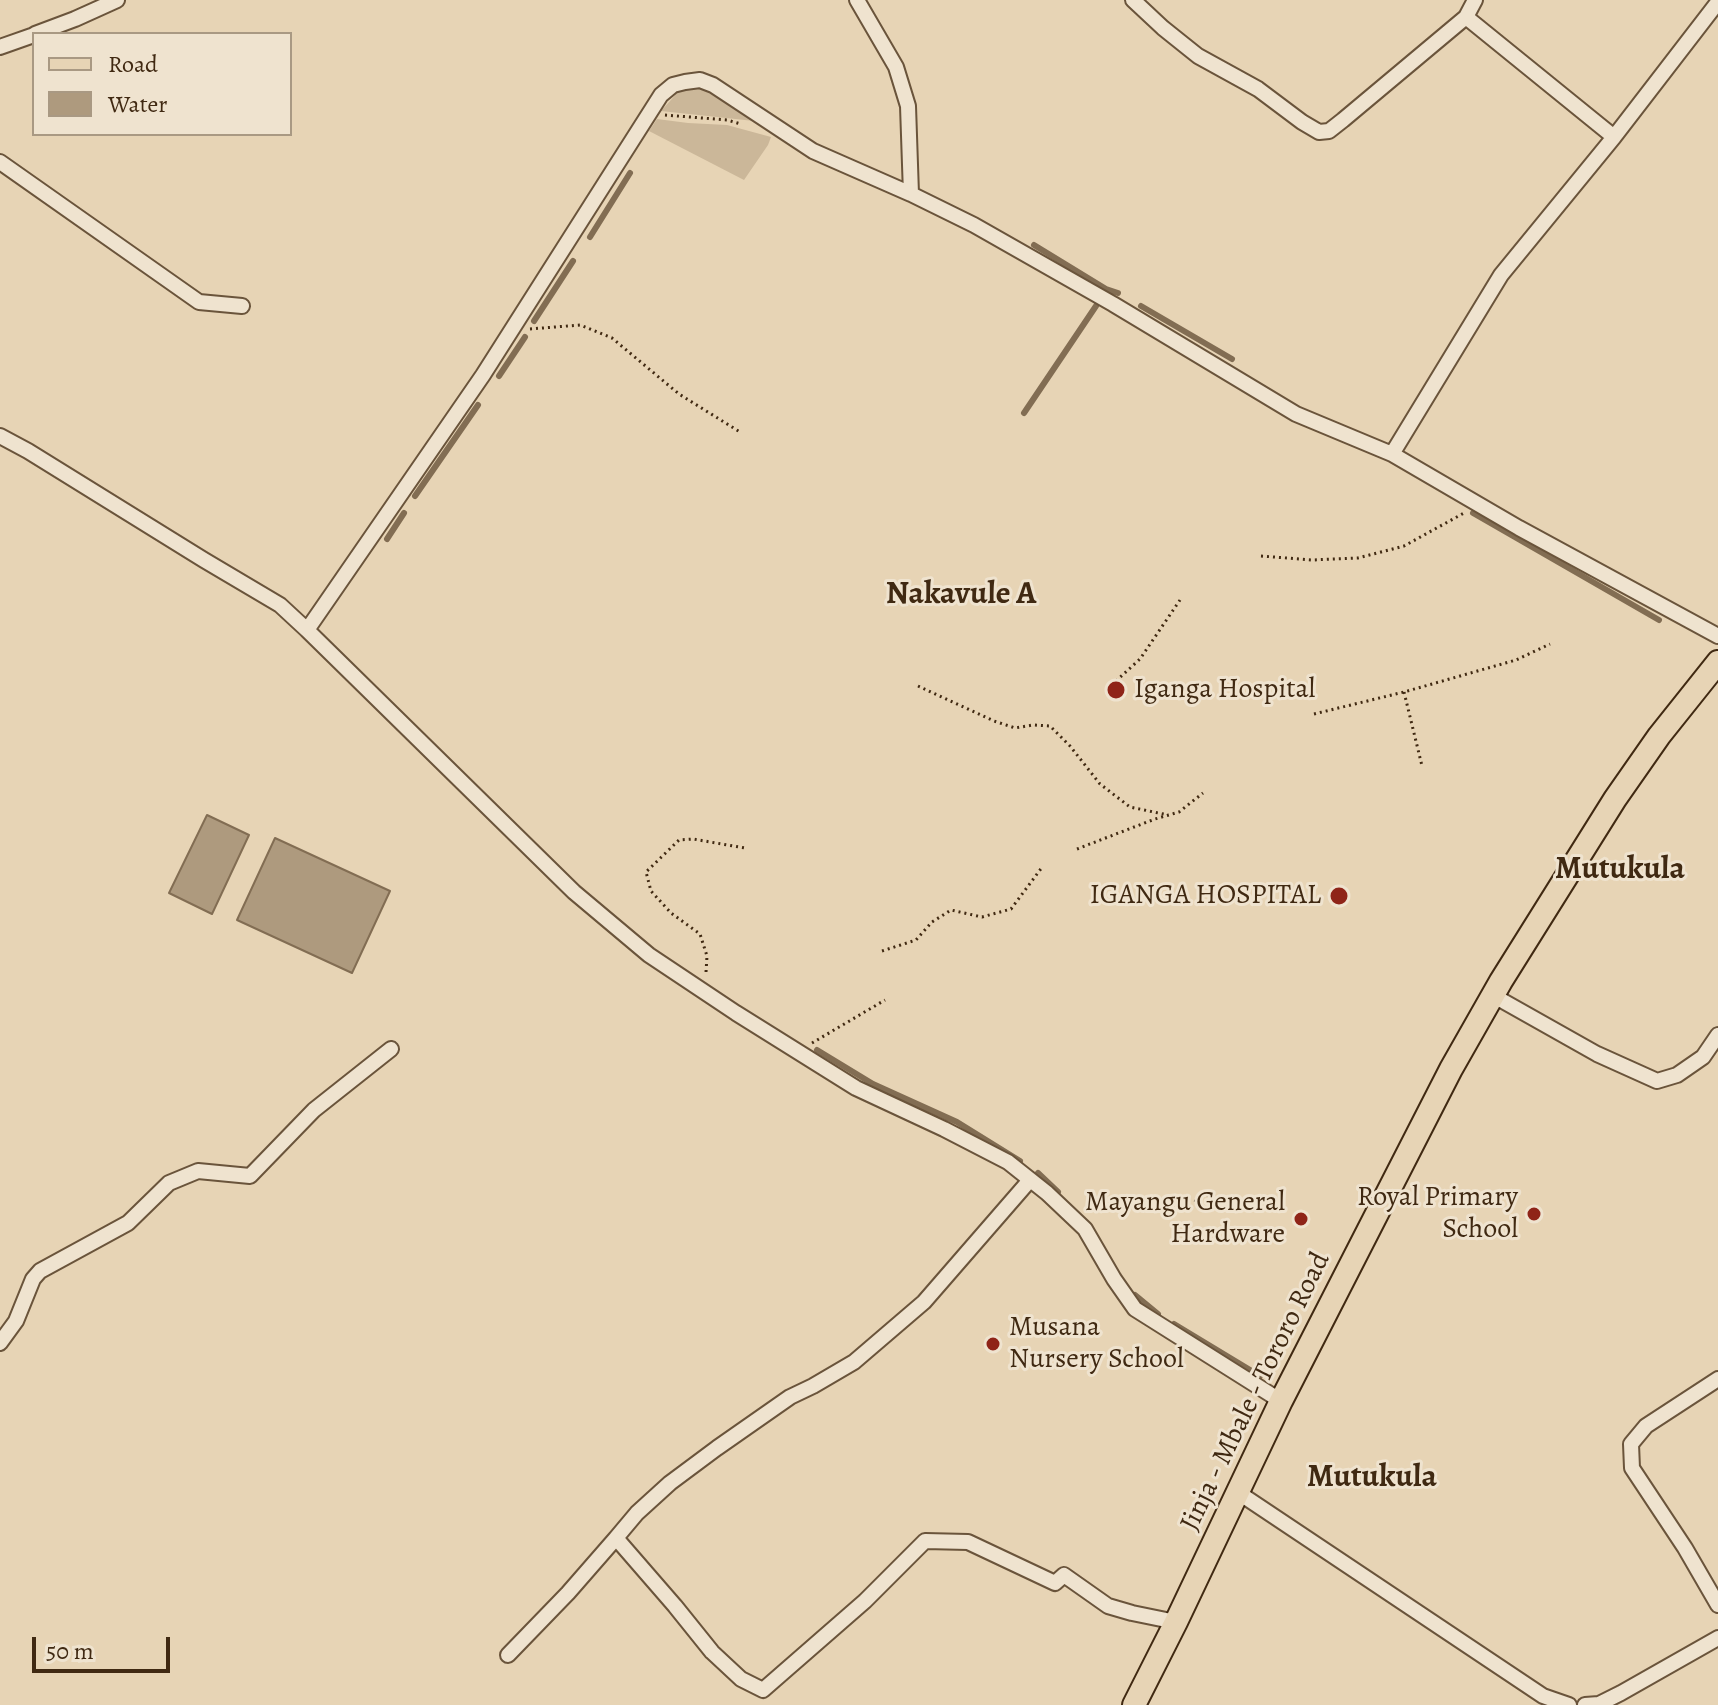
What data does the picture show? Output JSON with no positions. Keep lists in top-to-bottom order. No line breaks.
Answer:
{"streets":{"main road":["Jinja - Mbale - Tororo Road"]},"districts":["Nakavule A","Mutukula","Mutukula"],"places":["Iganga Hospital","IGANGA HOSPITAL","Royal Primary School","Mayangu General Hardware","Musana Nursery School"],"legend":["Road","Water"],"scale_bar":"50 m"}
